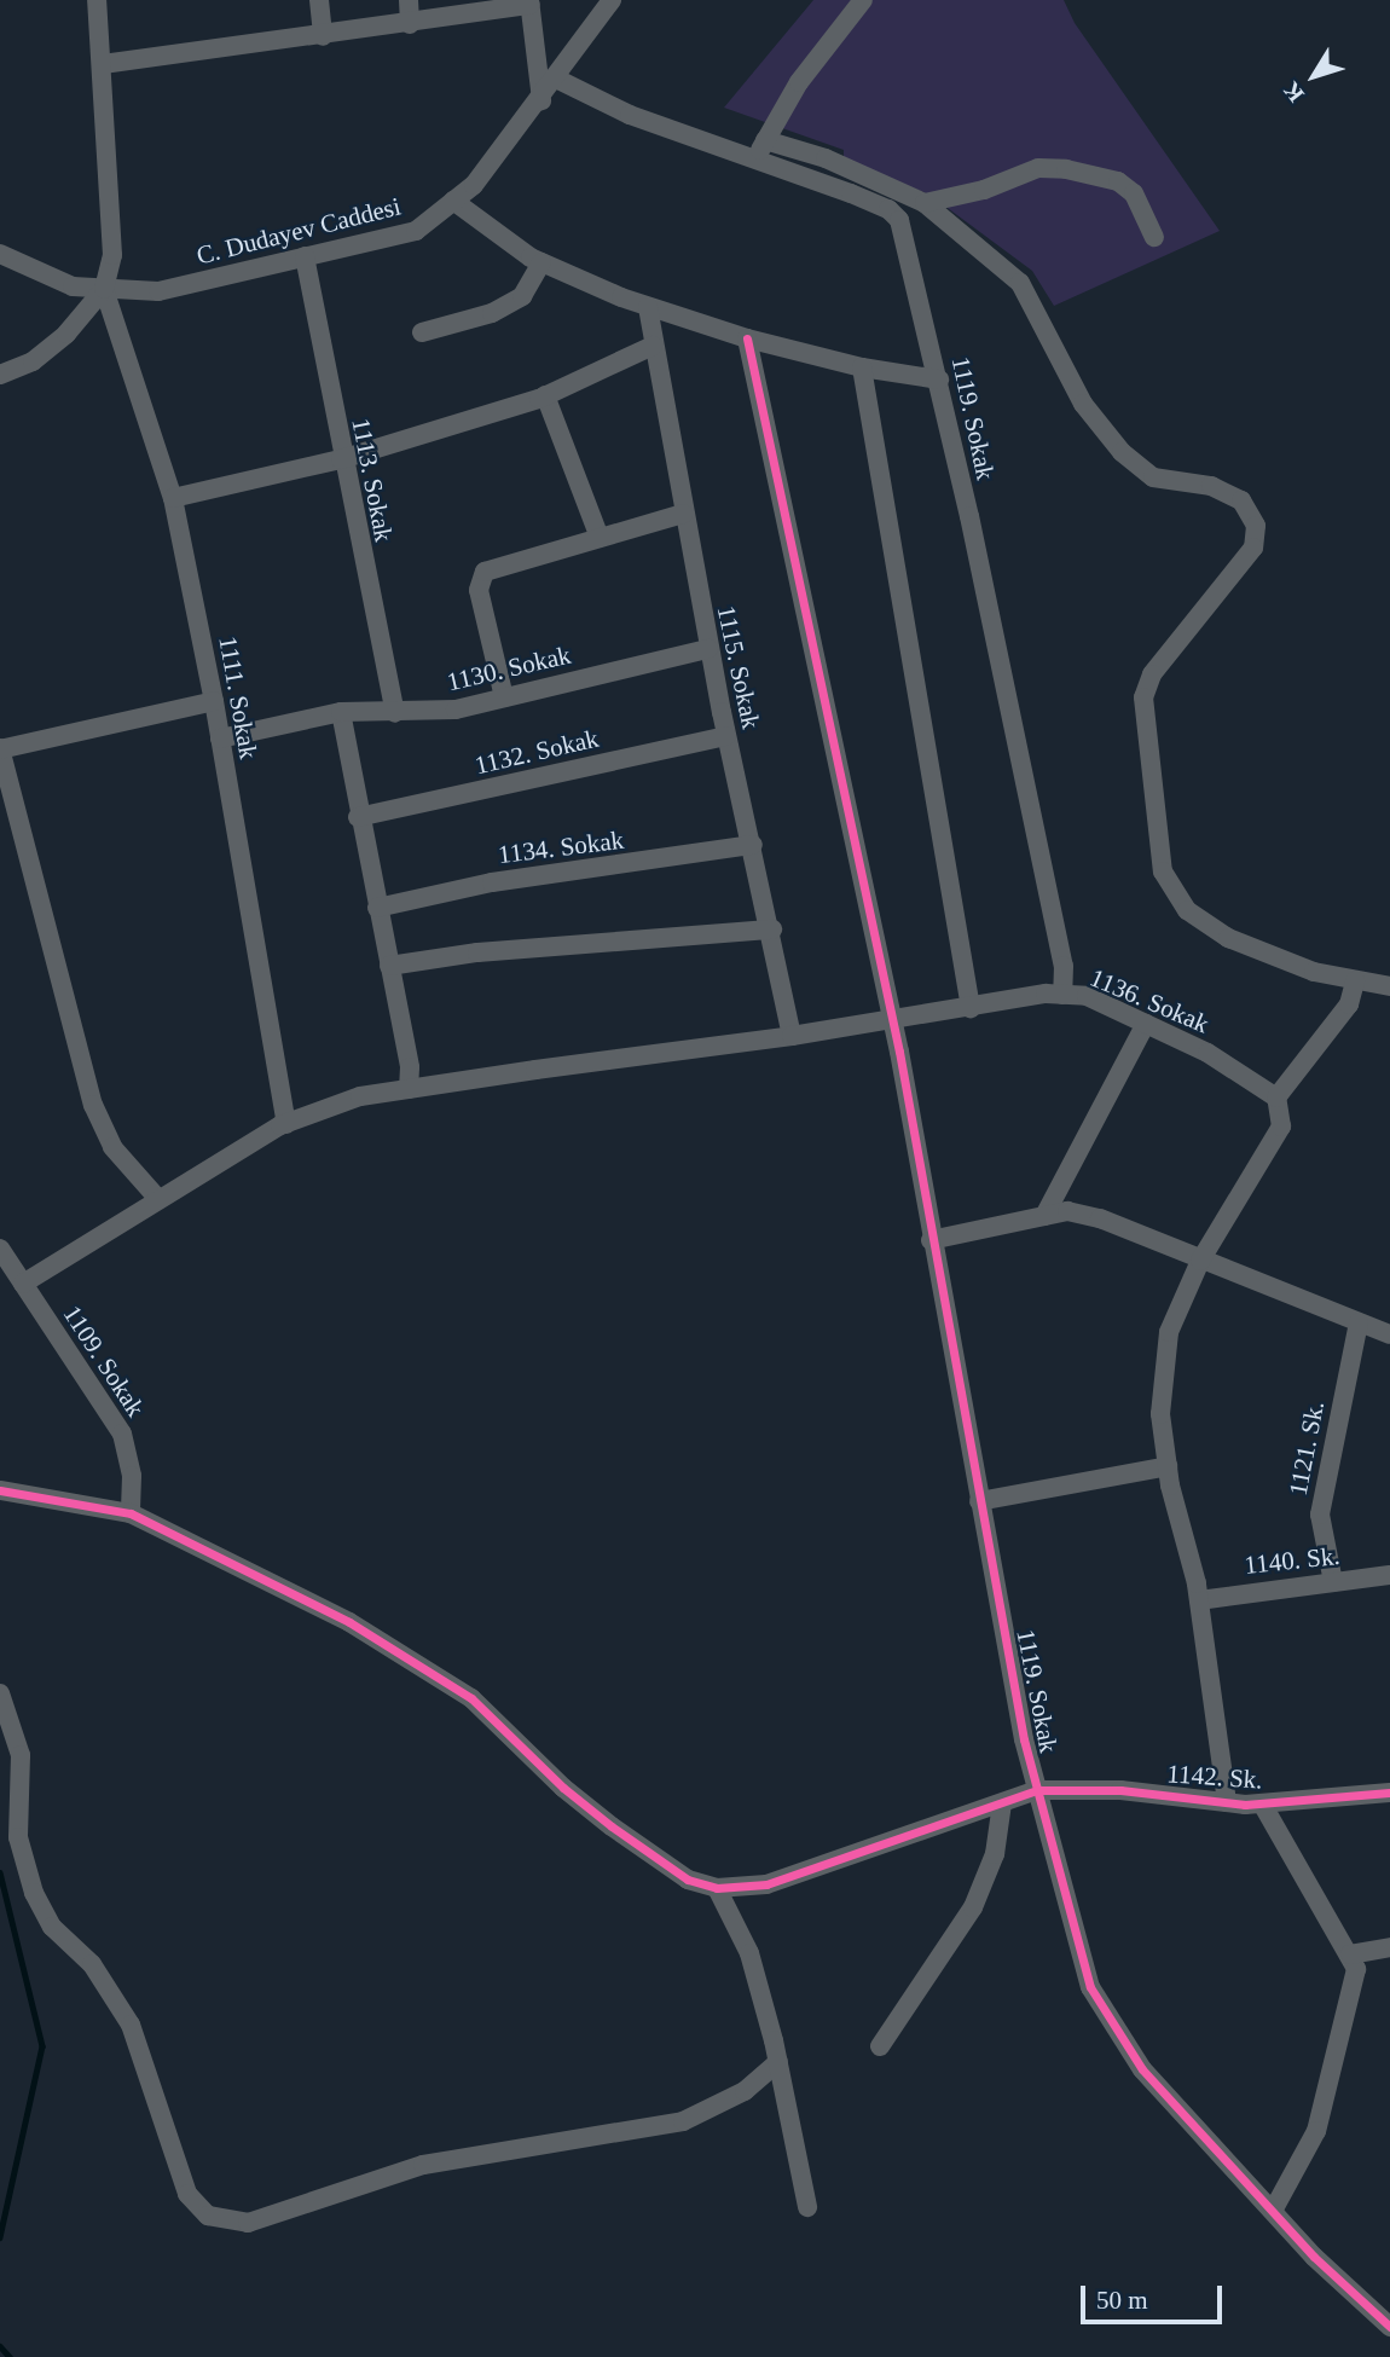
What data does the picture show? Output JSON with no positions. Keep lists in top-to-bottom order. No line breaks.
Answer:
{"streets":{"street":["C. Dudayev Caddesi","1119. Sokak","1113. Sokak","1115. Sokak","1130. Sokak","1111. Sokak","1132. Sokak","1134. Sokak","1136. Sokak","1109. Sokak","1121. Sk.","1140. Sk.","1142. Sk."]},"crossings":[["C. Dudayev Caddesi","1119. Sokak"],["C. Dudayev Caddesi","1113. Sokak"],["C. Dudayev Caddesi","1111. Sokak"],["1119. Sokak","1136. Sokak"],["1119. Sokak","1142. Sk."],["1113. Sokak","1130. Sokak"],["1115. Sokak","1130. Sokak"],["1115. Sokak","1132. Sokak"],["1115. Sokak","1134. Sokak"],["1115. Sokak","1136. Sokak"],["1130. Sokak","1111. Sokak"],["1111. Sokak","1136. Sokak"],["1136. Sokak","1109. Sokak"],["1121. Sk.","1140. Sk."]],"scale_bar":"50 m","north":"bottom left"}
